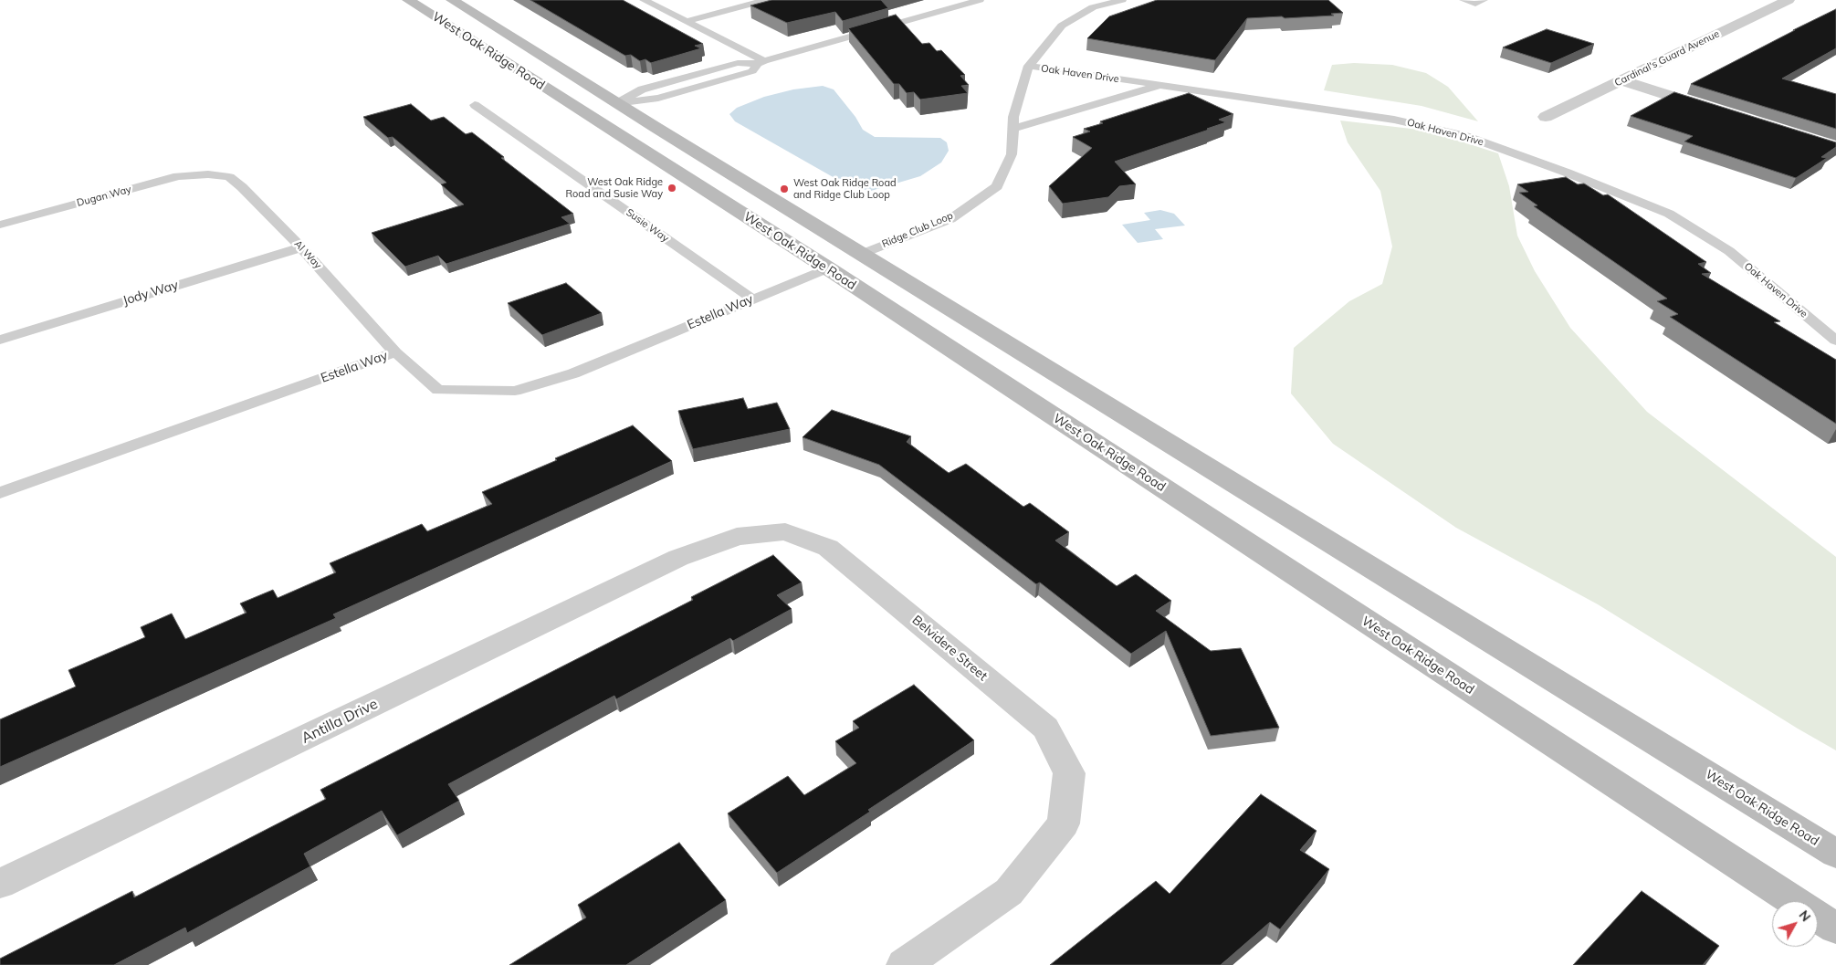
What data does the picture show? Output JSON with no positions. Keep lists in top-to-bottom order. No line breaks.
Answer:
{"streets":{"street":["West Oak Ridge Road","Cardinal's Guard Avenue","Belvidere Street","Antilla Drive"],"lane":["Oak Haven Drive","Dugan Way","Susie Way","Ridge Club Loop","Al Way","Jody Way","Estella Way"]},"crossings":[["West Oak Ridge Road","Ridge Club Loop"],["West Oak Ridge Road","Estella Way"],["Oak Haven Drive","Ridge Club Loop"],["Dugan Way","Al Way"],["Susie Way","Estella Way"],["Al Way","Jody Way"],["Al Way","Estella Way"],["Belvidere Street","Antilla Drive"]],"places":["West Oak Ridge Road and Susie Way","West Oak Ridge Road and Ridge Club Loop"],"north":"top right"}
